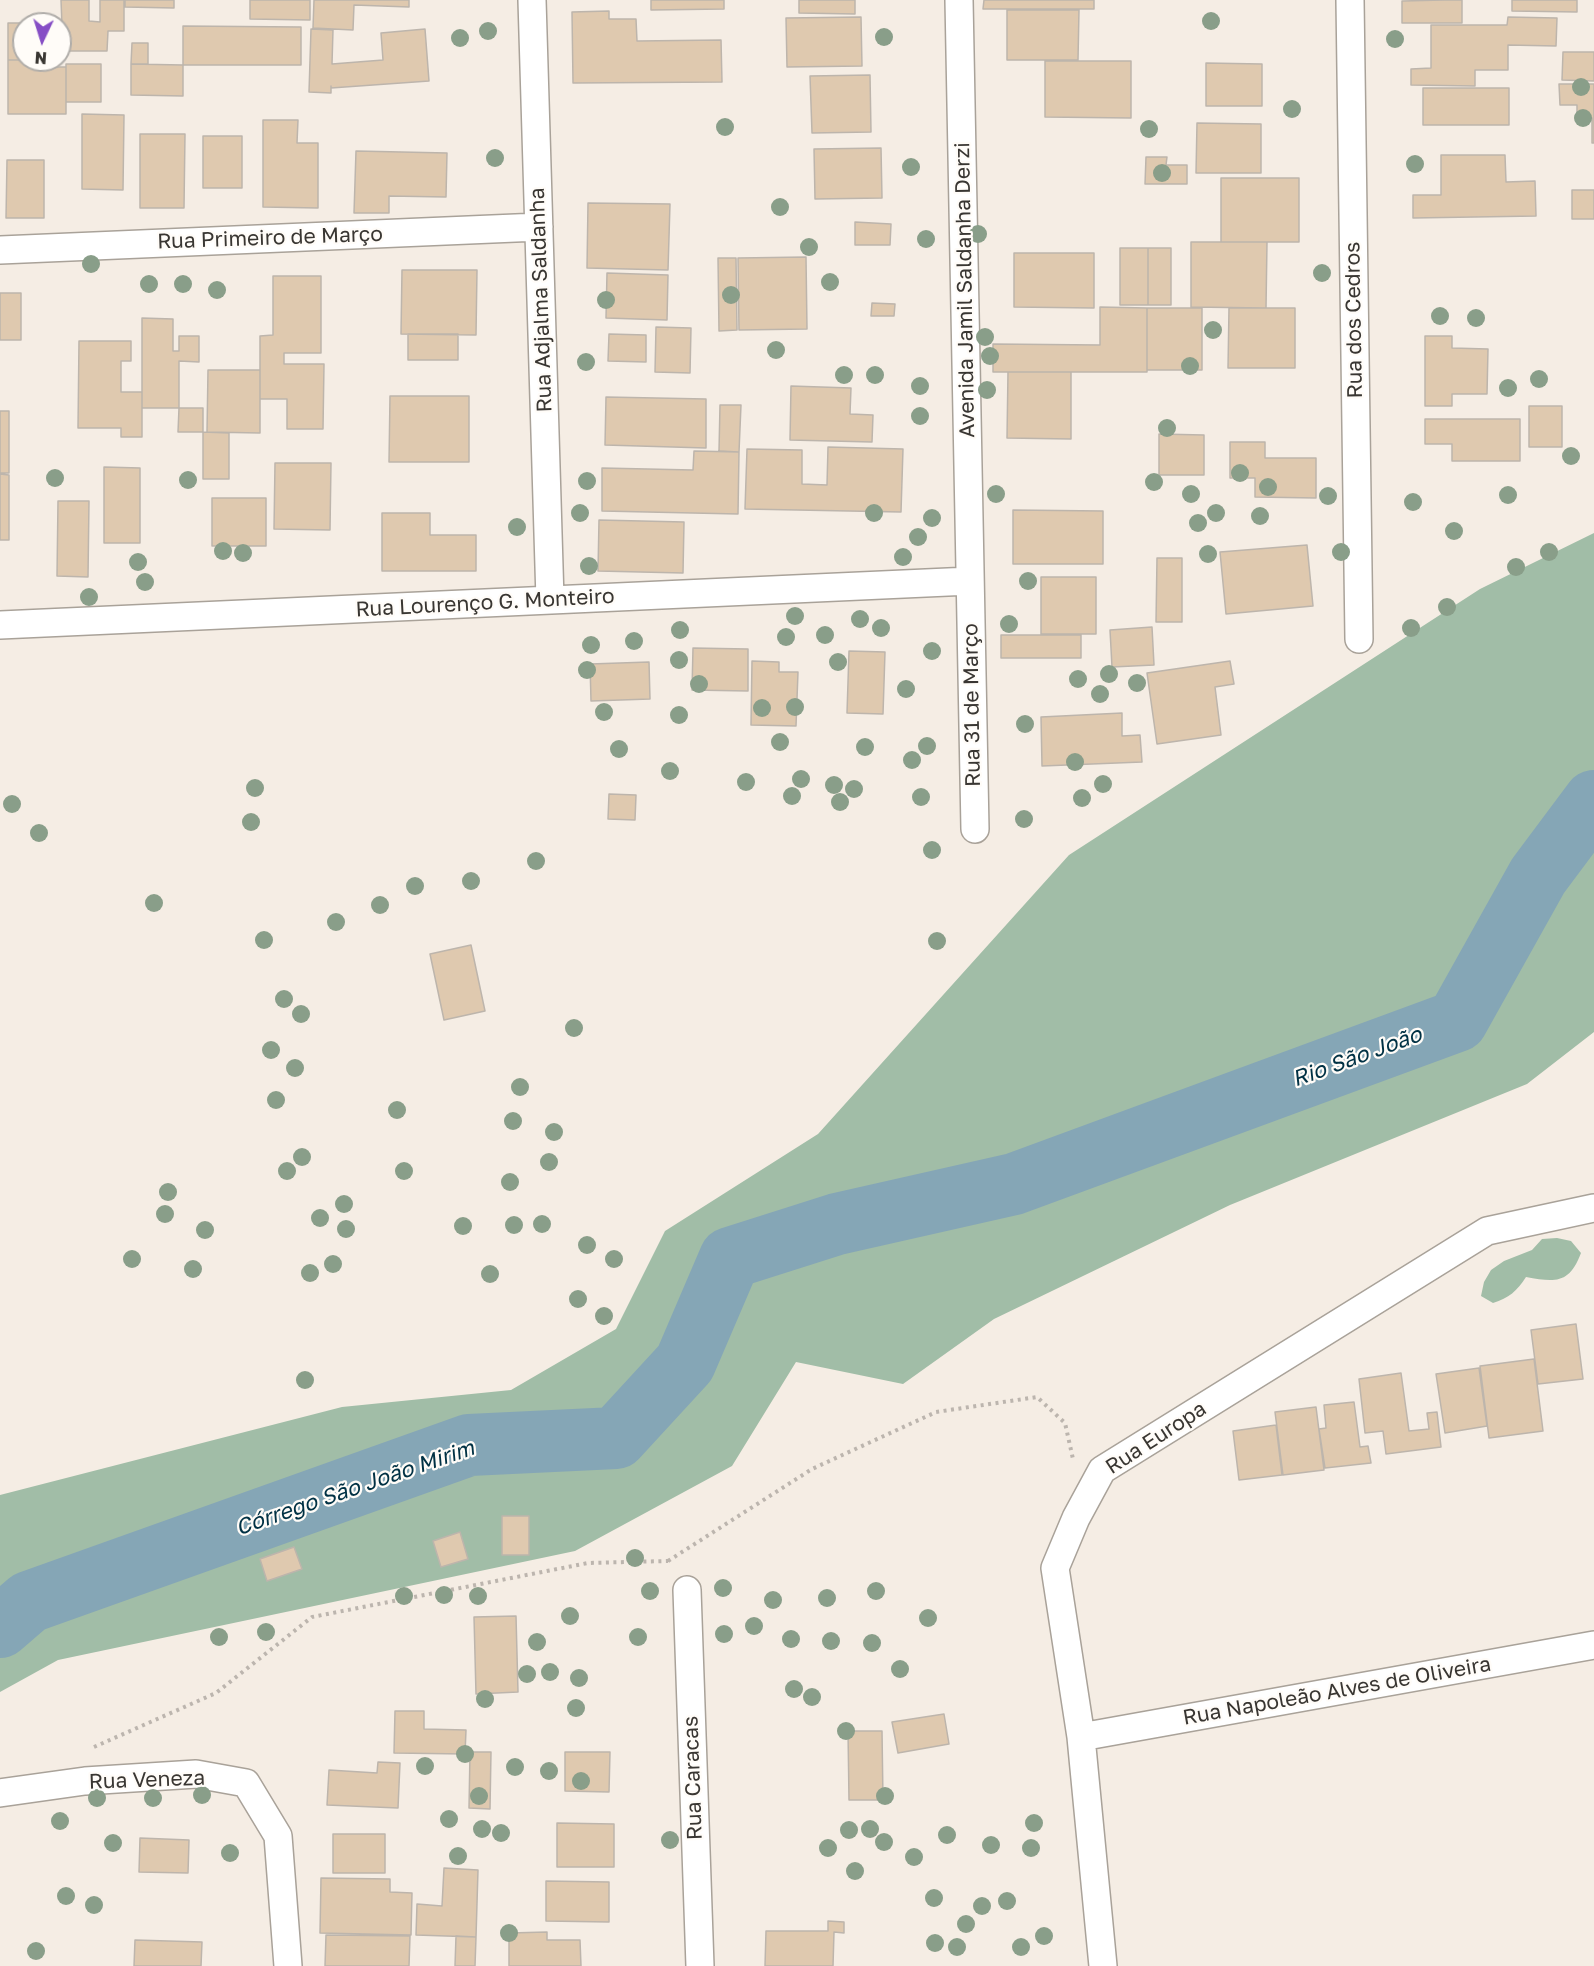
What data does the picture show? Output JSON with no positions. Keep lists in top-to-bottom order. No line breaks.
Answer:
{"streets":{"street":["Rua Primeiro de Março","Avenida Jamil Saldanha Derzi","Rua Adjalma Saldanha","Rua dos Cedros","Rua Lourenço G. Monteiro","Rua 31 de Março","Rua Europa","Rua Napoleão Alves de Oliveira","Rua Caracas","Rua Veneza"]},"crossings":[["Rua Primeiro de Março","Rua Adjalma Saldanha"],["Avenida Jamil Saldanha Derzi","Rua Lourenço G. Monteiro"],["Avenida Jamil Saldanha Derzi","Rua 31 de Março"],["Rua Adjalma Saldanha","Rua Lourenço G. Monteiro"],["Rua Lourenço G. Monteiro","Rua 31 de Março"],["Rua Europa","Rua Napoleão Alves de Oliveira"]],"water":["Rio São João","Córrego São João Mirim"],"north":"bottom"}
